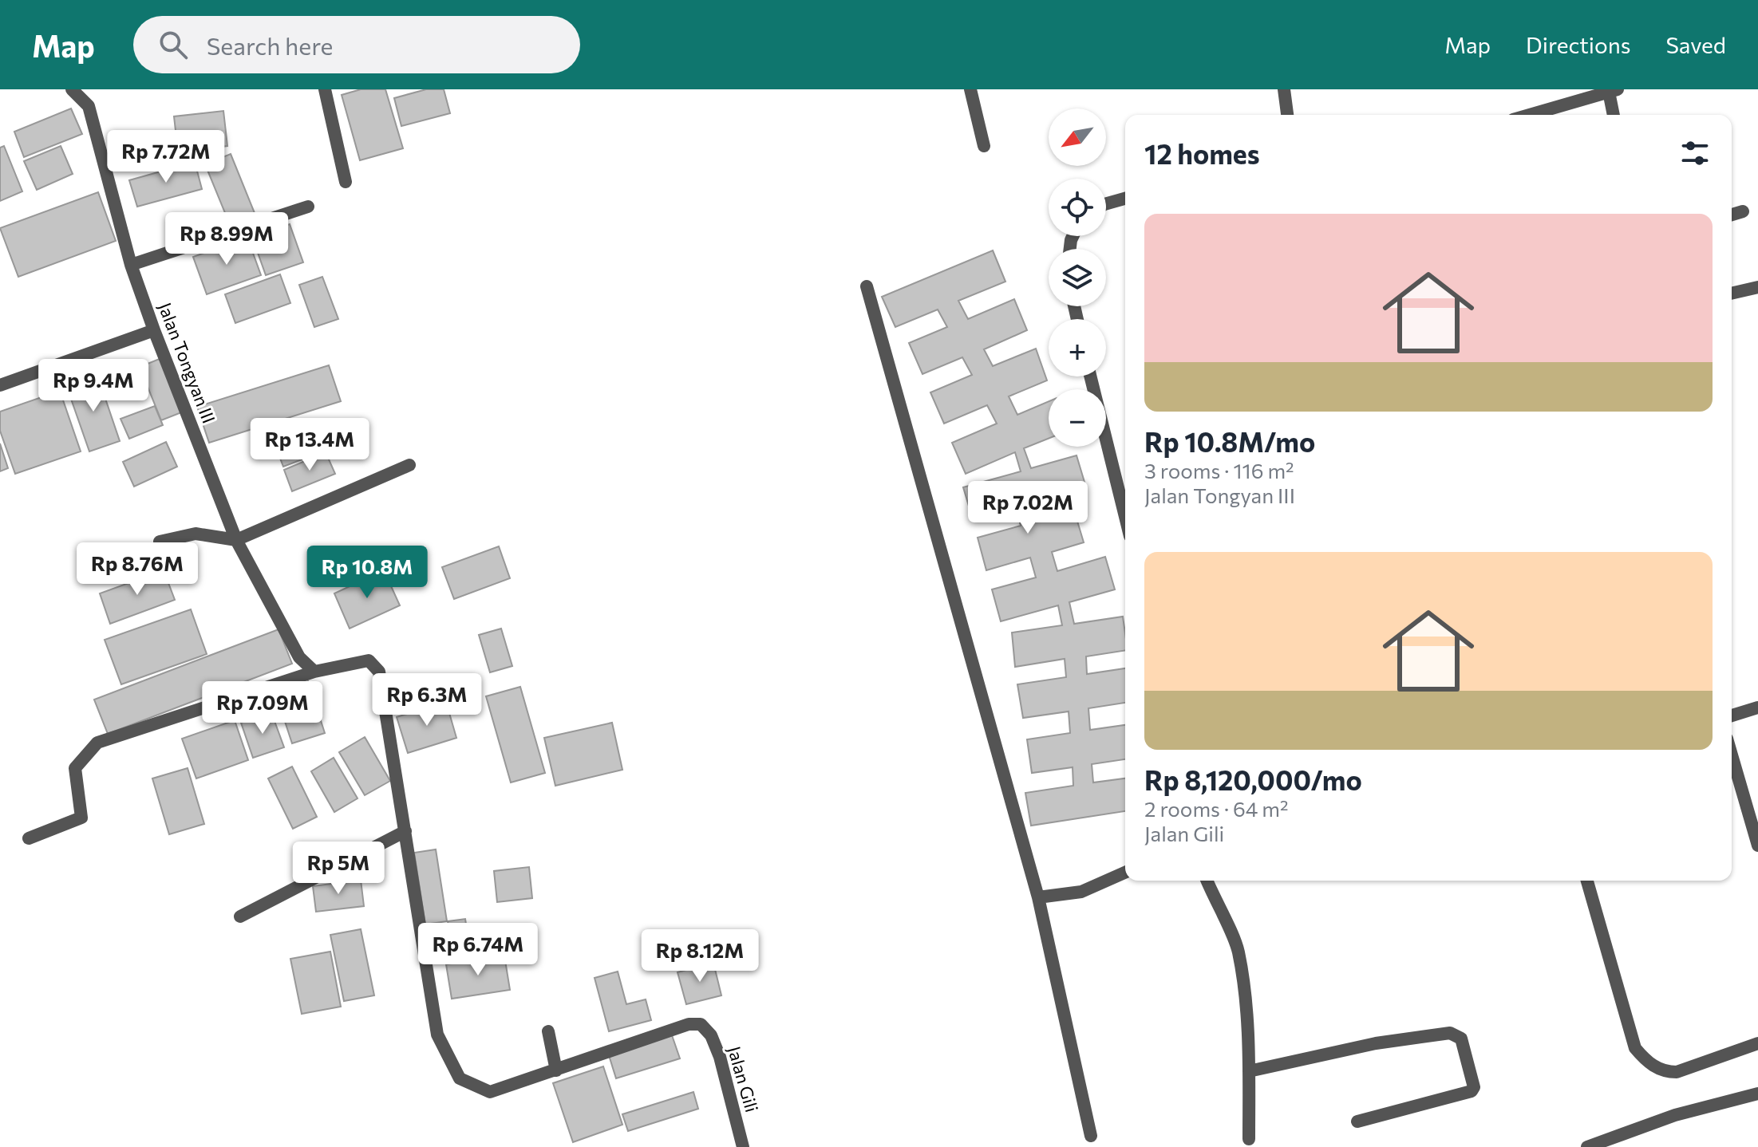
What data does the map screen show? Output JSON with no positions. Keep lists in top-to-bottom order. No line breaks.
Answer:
{"streets":{"street":["Jalan Tongyan III","Jalan Gili"]},"north":"bottom left","page":{"header":"Map","search":"Search here","nav":["Map","Directions","Saved"],"map_buttons":["+","−"],"heading":"12 homes","price":["Rp 7.72M","Rp 8.99M","Rp 9.4M","Rp 13.4M","Rp 7.02M","Rp 8.76M","Rp 10.8M","Rp 6.3M","Rp 7.09M","Rp 5M","Rp 6.74M","Rp 8.12M"],"list":[{"name":"Rp 10.8M/mo","note":"3 rooms · 116 m² · Jalan Tongyan III"},{"name":"Rp 8,120,000/mo","note":"2 rooms · 64 m² · Jalan Gili"}]}}
